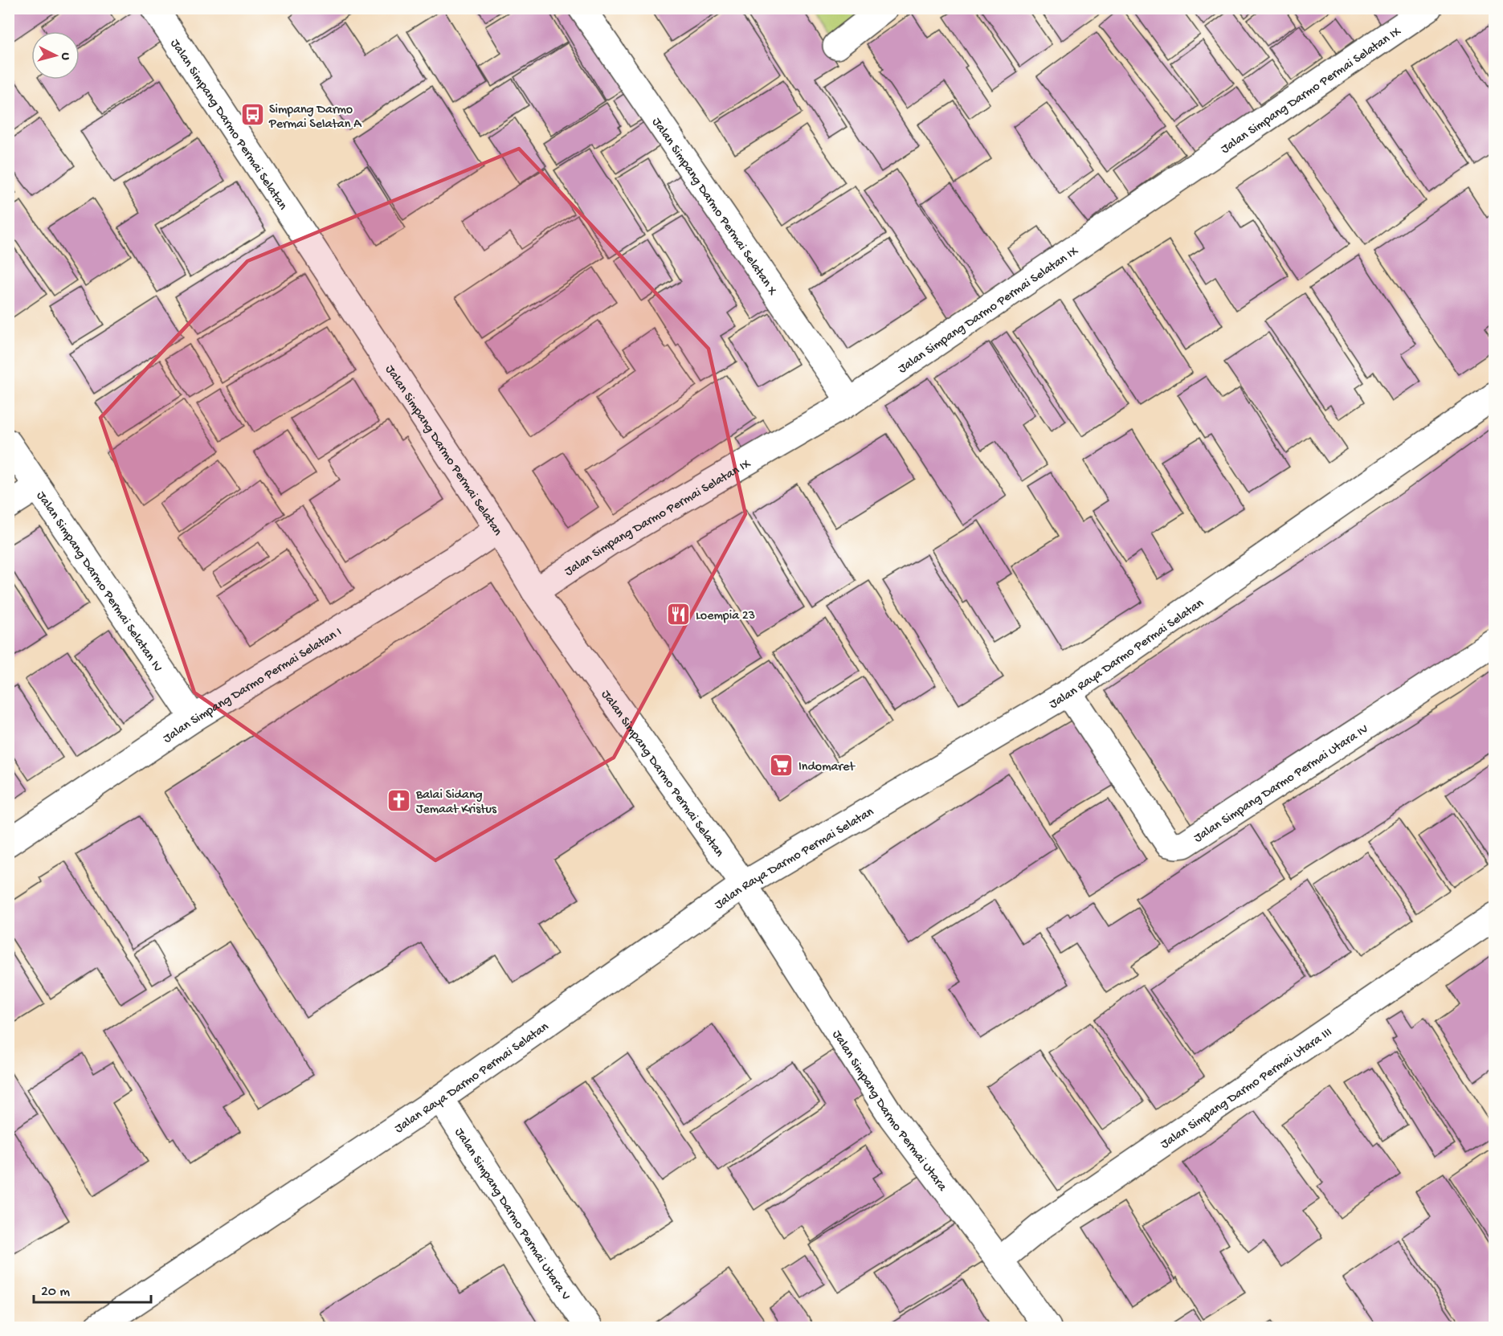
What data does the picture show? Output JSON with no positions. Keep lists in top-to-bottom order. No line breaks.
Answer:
{"streets":{"street":["Jalan Simpang Darmo Permai Selatan IX","Jalan Simpang Darmo Permai Selatan","Jalan Simpang Darmo Permai Selatan X","Jalan Simpang Darmo Permai Selatan IV","Jalan Raya Darmo Permai Selatan","Jalan Simpang Darmo Permai Selatan I","Jalan Simpang Darmo Permai Utara IV","Jalan Simpang Darmo Permai Utara III","Jalan Simpang Darmo Permai Utara","Jalan Simpang Darmo Permai Utara V"]},"crossings":[["Jalan Simpang Darmo Permai Selatan IX","Jalan Simpang Darmo Permai Selatan"],["Jalan Simpang Darmo Permai Selatan IX","Jalan Simpang Darmo Permai Selatan X"],["Jalan Simpang Darmo Permai Selatan","Jalan Raya Darmo Permai Selatan"],["Jalan Simpang Darmo Permai Selatan","Jalan Simpang Darmo Permai Selatan I"],["Jalan Simpang Darmo Permai Selatan","Jalan Simpang Darmo Permai Utara"],["Jalan Simpang Darmo Permai Selatan IV","Jalan Simpang Darmo Permai Selatan I"],["Jalan Raya Darmo Permai Selatan","Jalan Simpang Darmo Permai Utara IV"],["Jalan Raya Darmo Permai Selatan","Jalan Simpang Darmo Permai Utara"],["Jalan Raya Darmo Permai Selatan","Jalan Simpang Darmo Permai Utara V"],["Jalan Simpang Darmo Permai Utara III","Jalan Simpang Darmo Permai Utara"]],"places":{"bus stop":["Simpang Darmo Permai Selatan A"],"restaurant":["Loempia 23"],"supermarket":["Indomaret"],"church":["Balai Sidang Jemaat Kristus"]},"scale_bar":"20 m","north":"right"}
